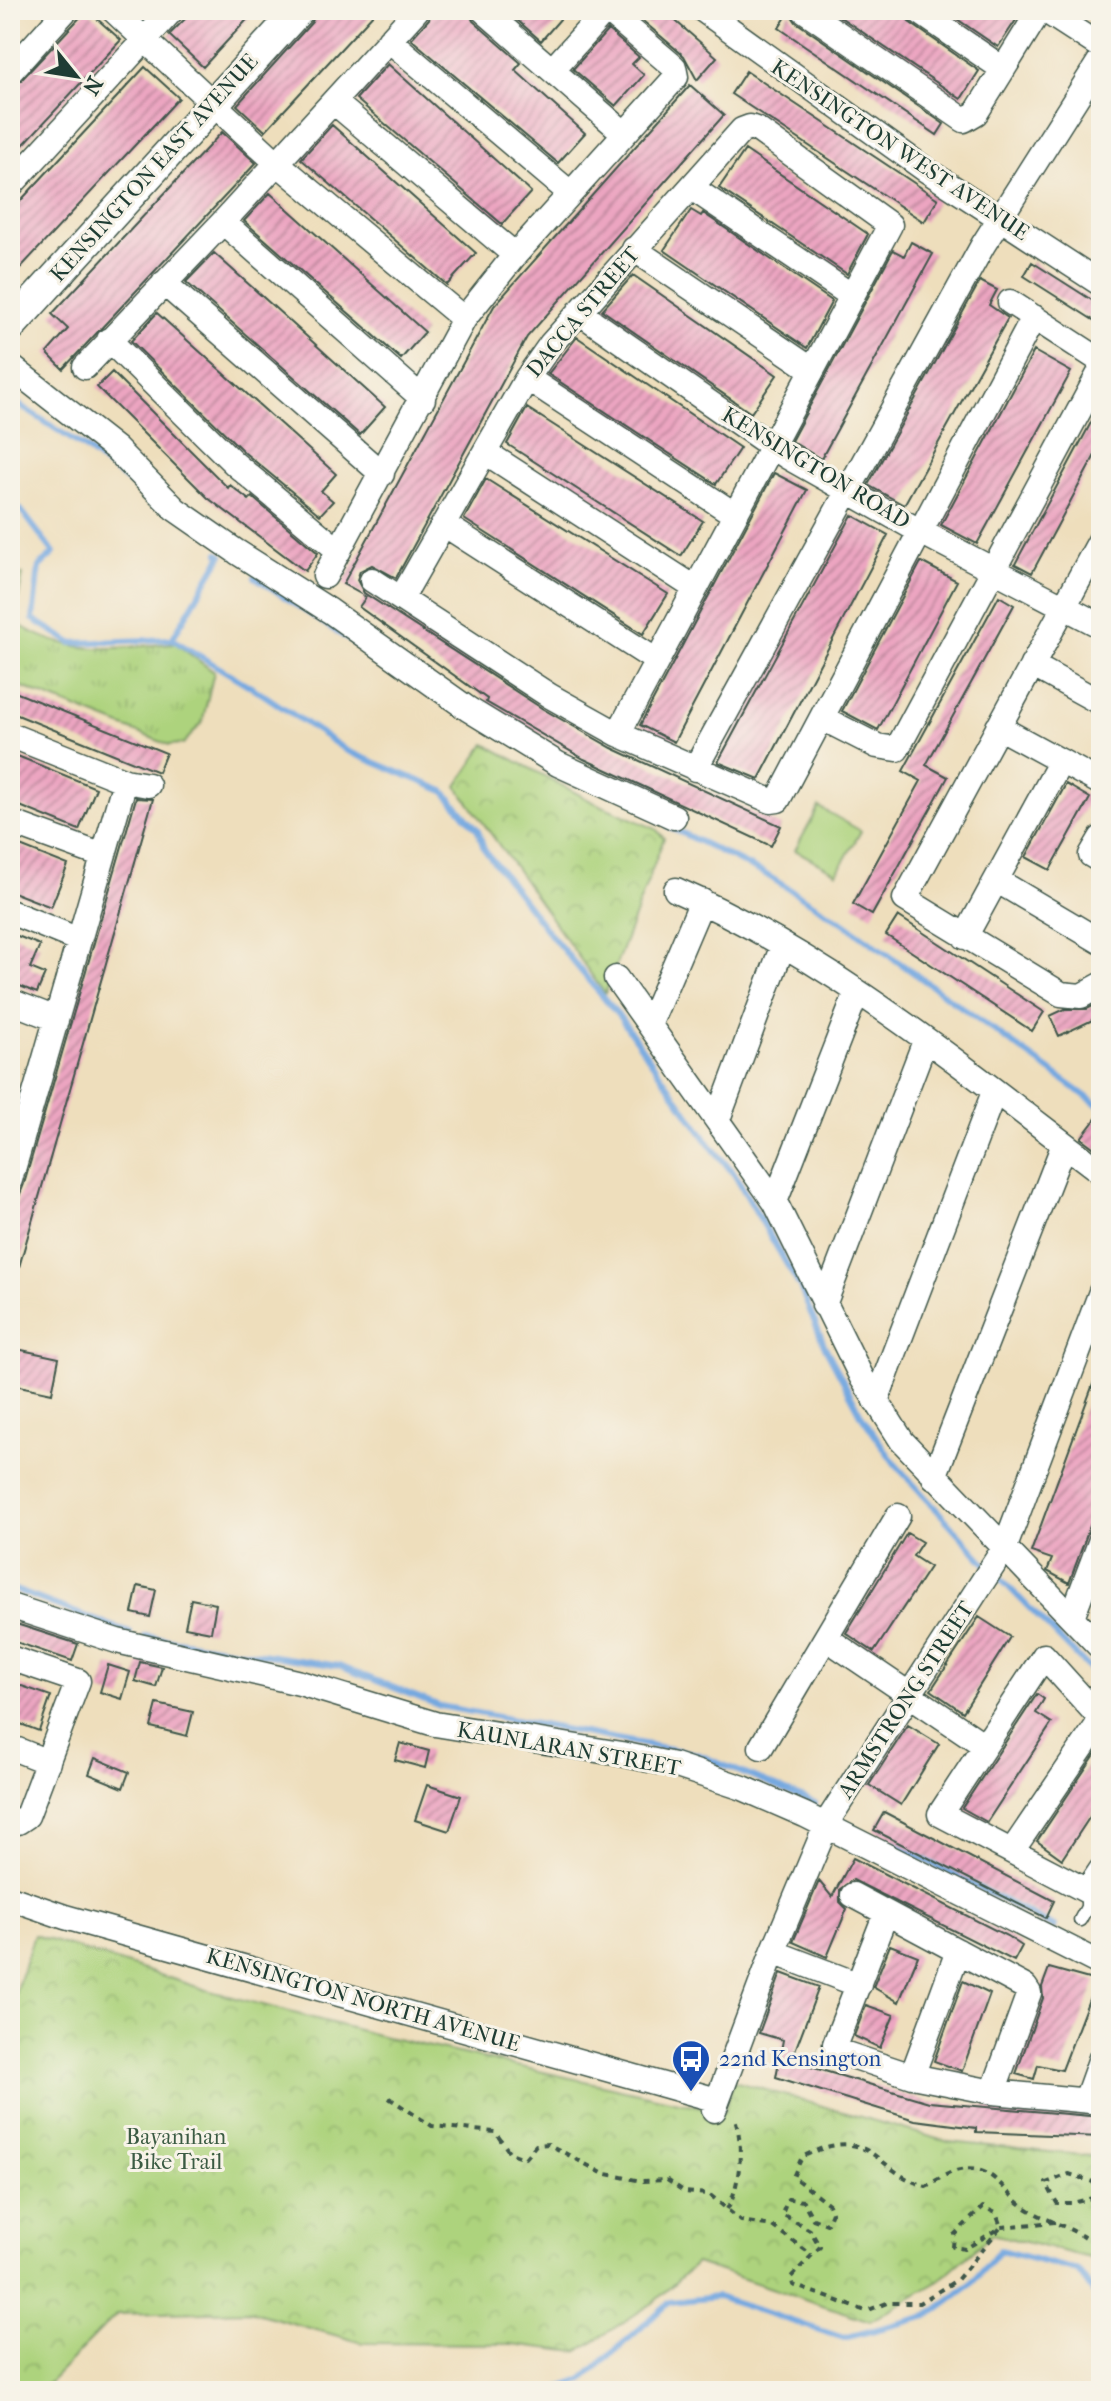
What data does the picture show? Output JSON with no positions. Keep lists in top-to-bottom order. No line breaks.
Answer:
{"streets":{"street":["KENSINGTON WEST AVENUE","KENSINGTON EAST AVENUE","DACCA STREET","KENSINGTON ROAD","ARMSTRONG STREET","KAUNLARAN STREET","KENSINGTON NORTH AVENUE"]},"crossings":[["DACCA STREET","KENSINGTON ROAD"],["ARMSTRONG STREET","KAUNLARAN STREET"],["ARMSTRONG STREET","KENSINGTON NORTH AVENUE"]],"parks":["Bayanihan Bike Trail"],"places":{"bus stop":["22nd Kensington"]},"north":"bottom right"}
